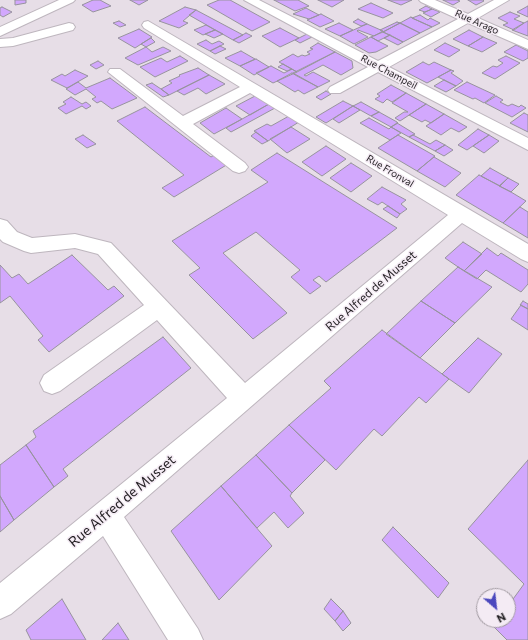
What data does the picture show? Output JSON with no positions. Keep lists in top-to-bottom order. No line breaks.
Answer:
{"streets":{"street":["Rue Arago","Rue Champeil","Rue Fronval","Rue Alfred de Musset"]},"crossings":[["Rue Fronval","Rue Alfred de Musset"]],"north":"bottom right"}
